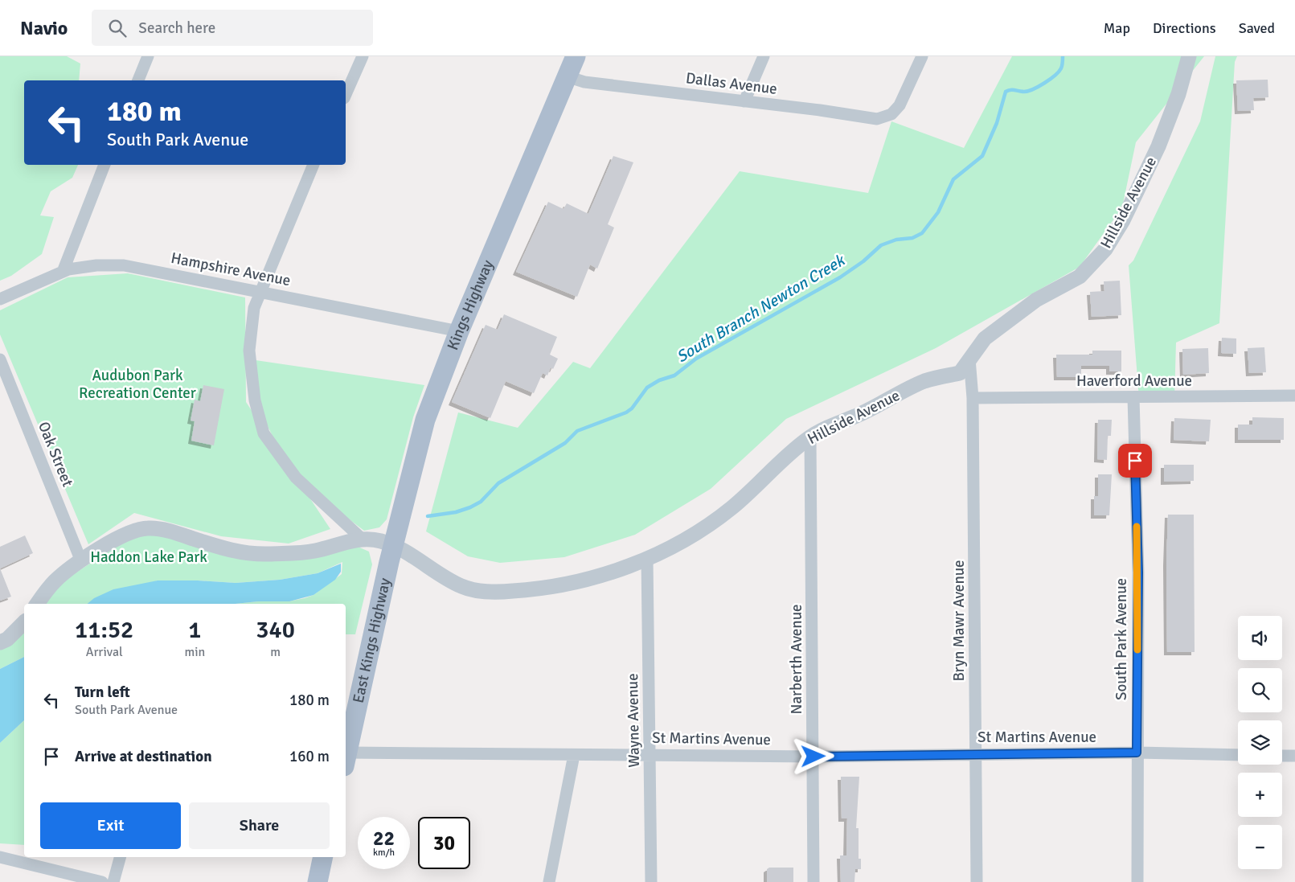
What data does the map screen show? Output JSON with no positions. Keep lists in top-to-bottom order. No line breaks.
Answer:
{"streets":{"main road":["Kings Highway","East Kings Highway"],"street":["Dallas Avenue","Hillside Avenue","Hampshire Avenue","Haverford Avenue","Oak Street","Bryn Mawr Avenue","South Park Avenue","Narberth Avenue","Wayne Avenue","St Martins Avenue"]},"crossings":[["Dallas Avenue","Kings Highway"],["Hillside Avenue","Kings Highway"],["Hillside Avenue","Bryn Mawr Avenue"],["Hillside Avenue","East Kings Highway"],["Hillside Avenue","Narberth Avenue"],["Hillside Avenue","Wayne Avenue"],["Hampshire Avenue","Kings Highway"],["Kings Highway","East Kings Highway"],["Haverford Avenue","Bryn Mawr Avenue"],["Haverford Avenue","South Park Avenue"],["Bryn Mawr Avenue","St Martins Avenue"],["South Park Avenue","St Martins Avenue"],["East Kings Highway","St Martins Avenue"],["Narberth Avenue","St Martins Avenue"],["Wayne Avenue","St Martins Avenue"]],"water":["South Branch Newton Creek"],"parks":["Audubon Park Recreation Center","Haddon Lake Park"],"page":{"header":"Navio","search":"Search here","nav":["Map","Directions","Saved"],"turn":["180 m","South Park Avenue"],"eta":["11:52","Arrival","1","min","340","m"],"map_buttons":["+","−"],"list":[{"name":"Turn left","note":"South Park Avenue","value":"180 m"},{"name":"Arrive at destination","value":"160 m"}],"buttons":["Exit","Share"],"speed":"22 km/h","limit":"30"}}
